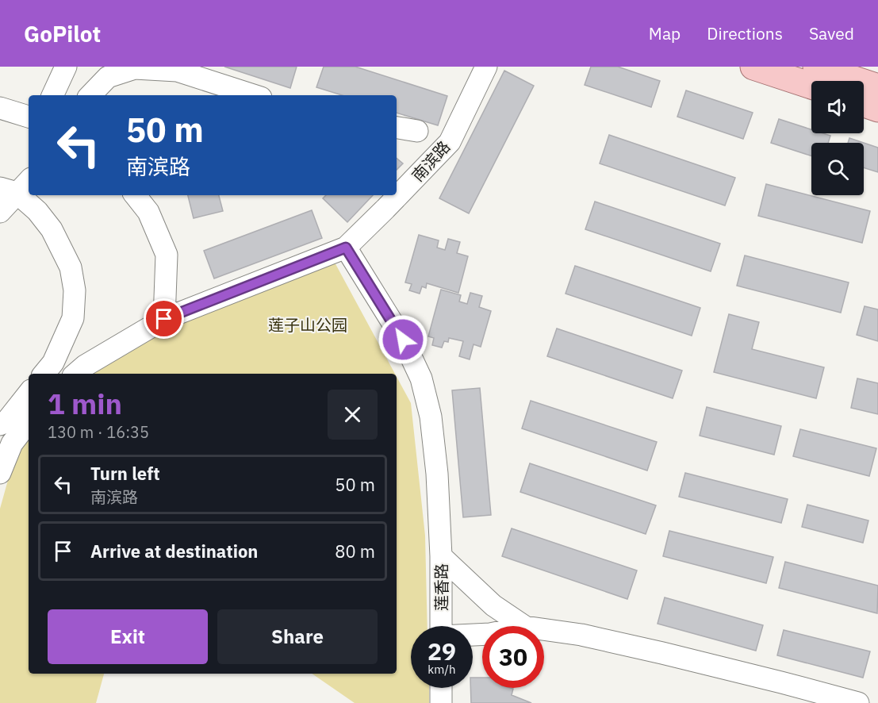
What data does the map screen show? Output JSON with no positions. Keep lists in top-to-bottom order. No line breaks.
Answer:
{"streets":{"street":["南滨路","莲香路"]},"crossings":[["南滨路","莲香路"]],"parks":["莲子山公园"],"page":{"header":"GoPilot","nav":["Map","Directions","Saved"],"turn":["50 m","南滨路"],"heading":["1 min","130 m · 16:35"],"list":[{"name":"Turn left","note":"南滨路","value":"50 m"},{"name":"Arrive at destination","value":"80 m"}],"buttons":["Exit","Share"],"speed":"29 km/h","limit":"30"}}
